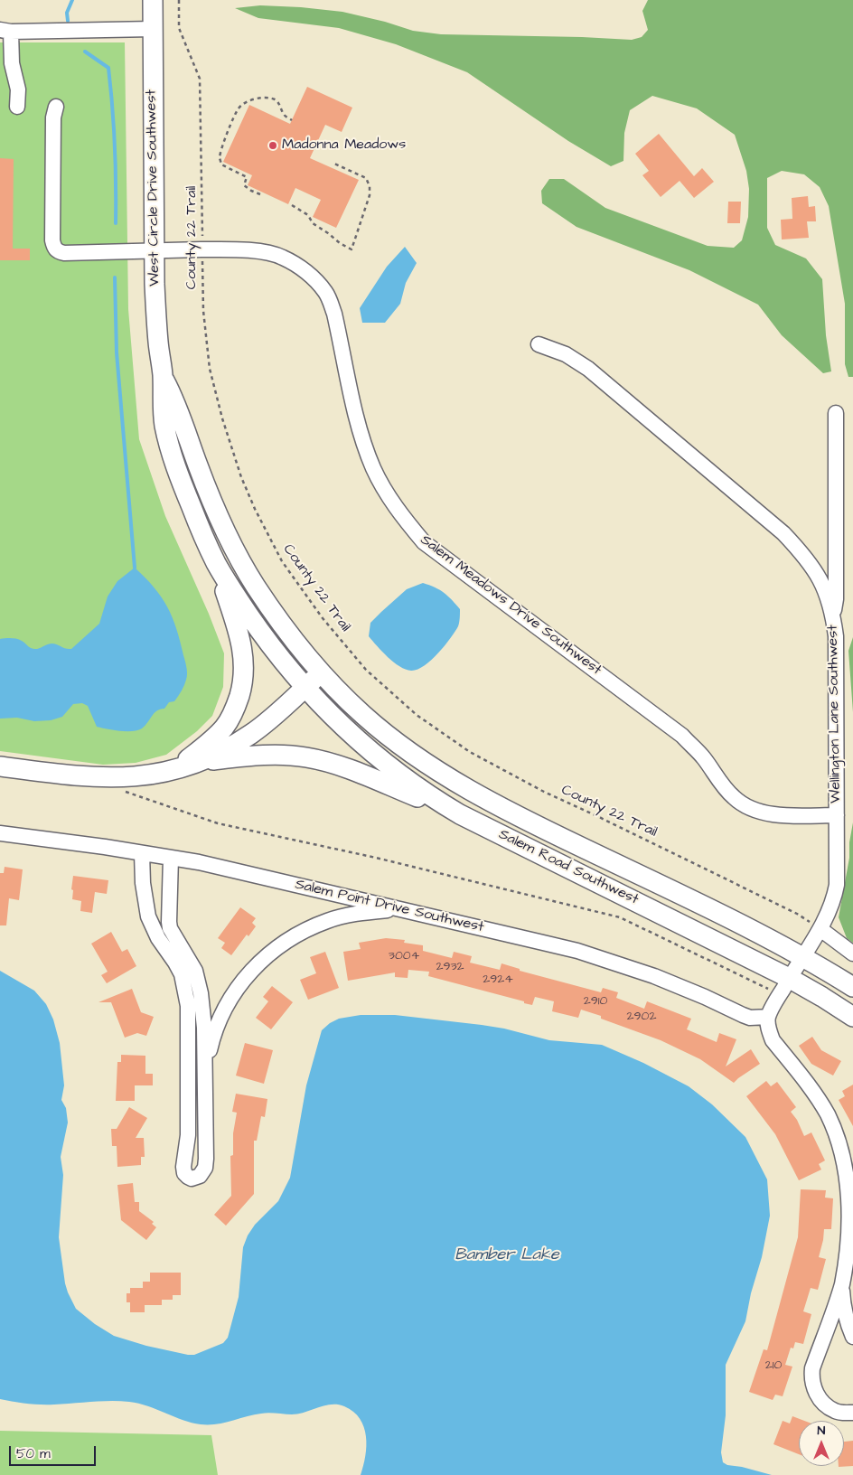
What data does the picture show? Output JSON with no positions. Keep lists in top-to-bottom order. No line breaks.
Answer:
{"streets":{"main road":["West Circle Drive Southwest","Salem Road Southwest"],"street":["Salem Meadows Drive Southwest","Wellington Lane Southwest","Salem Point Drive Southwest"],"path":["County 22 Trail"]},"crossings":[["West Circle Drive Southwest","Salem Meadows Drive Southwest"],["West Circle Drive Southwest","Salem Road Southwest"],["County 22 Trail","Salem Meadows Drive Southwest"],["County 22 Trail","Wellington Lane Southwest"],["Salem Meadows Drive Southwest","Wellington Lane Southwest"],["Wellington Lane Southwest","Salem Road Southwest"]],"water":["Bamber Lake"],"places":["Madonna Meadows"],"house_numbers":["3004","2932","2924","2910","2902","210"],"scale_bar":"50 m","north":"top"}
